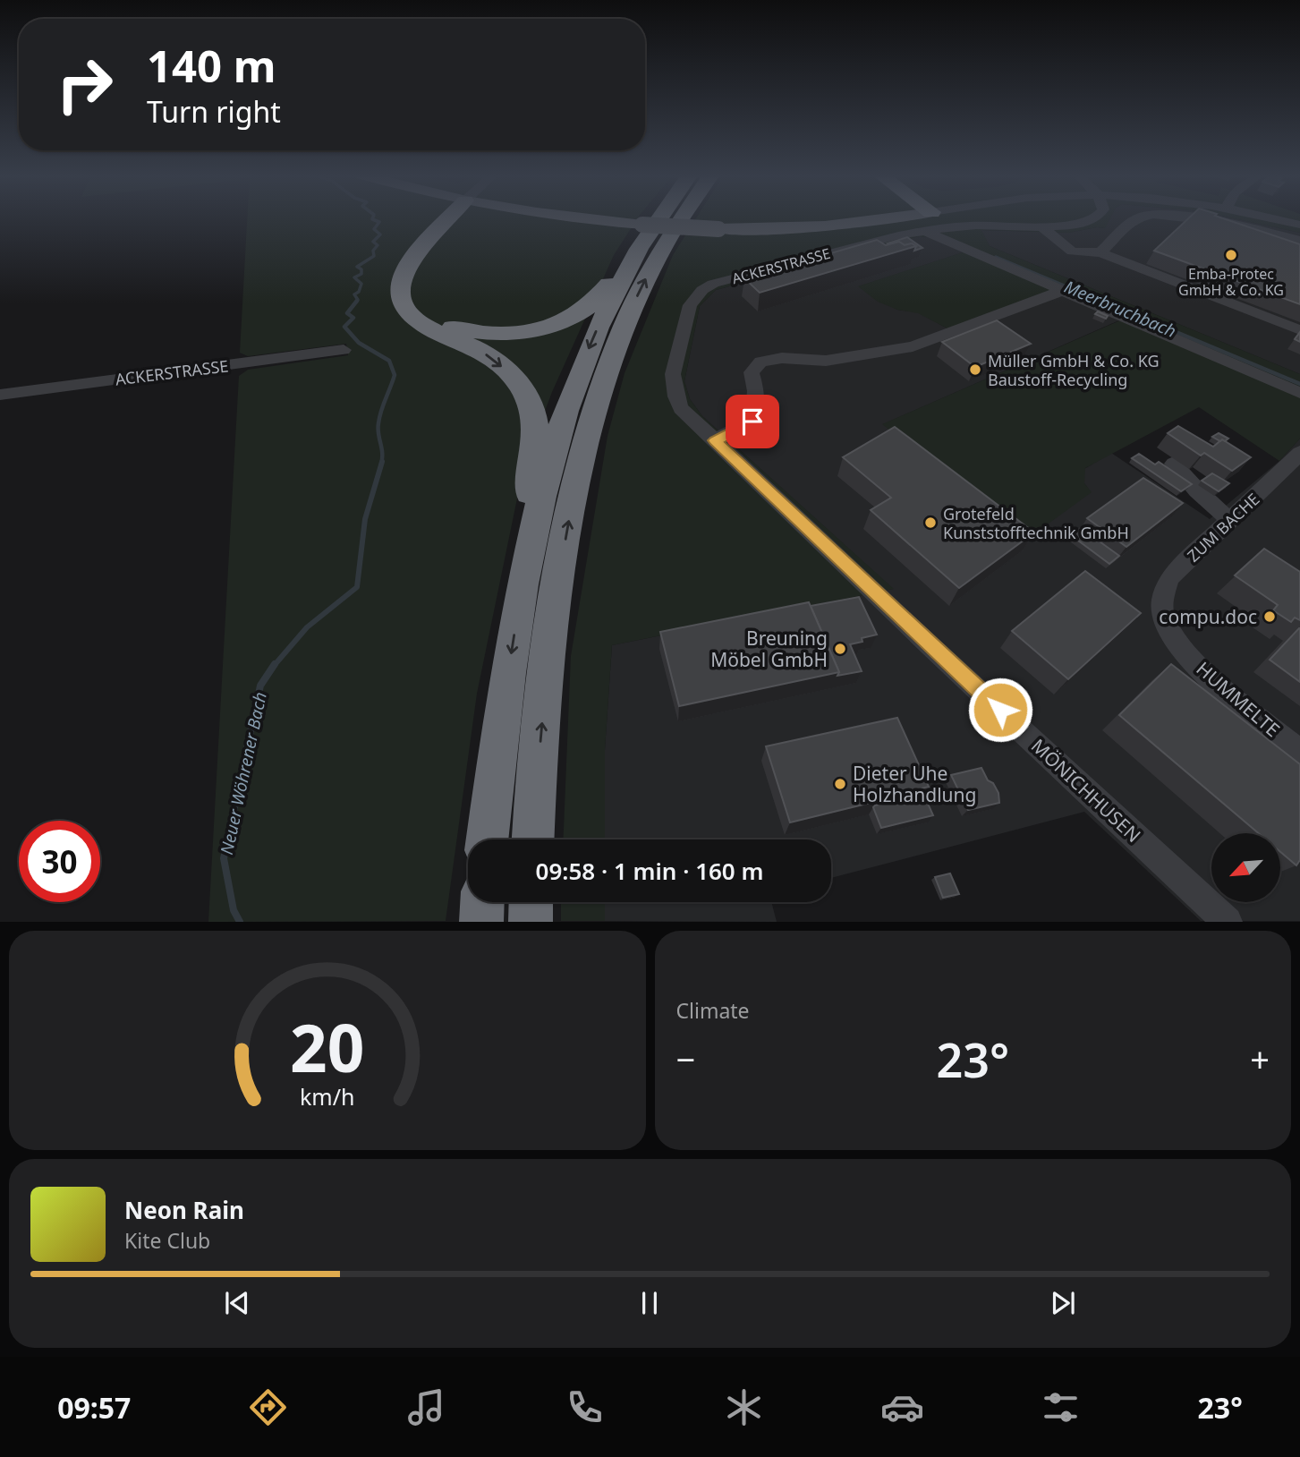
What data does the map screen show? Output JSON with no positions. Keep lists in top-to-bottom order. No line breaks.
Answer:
{"streets":{"street":["ACKERSTRASSE","ZUM BACHE","HUMMELTE","MÖNICHHUSEN"]},"crossings":[["ACKERSTRASSE","MÖNICHHUSEN"],["ZUM BACHE","HUMMELTE"]],"water":["Meerbruchbach","Neuer Wöhrener Bach"],"places":["Emba-Protec GmbH & Co. KG","Müller GmbH & Co. KG Baustoff-Recycling","Grotefeld Kunststofftechnik GmbH","compu.doc","Breuning Möbel GmbH","Dieter Uhe Holzhandlung"],"north":"bottom left","page":{"turn":["140 m","Turn right"],"limit":"30","trip":"09:58 · 1 min · 160 m","tile":"Climate","heat":["−","23°","+"],"song":["Neon Rain","Kite Club"],"tabs":["09:57","23°"],"gauge":["20","km/h"]}}
